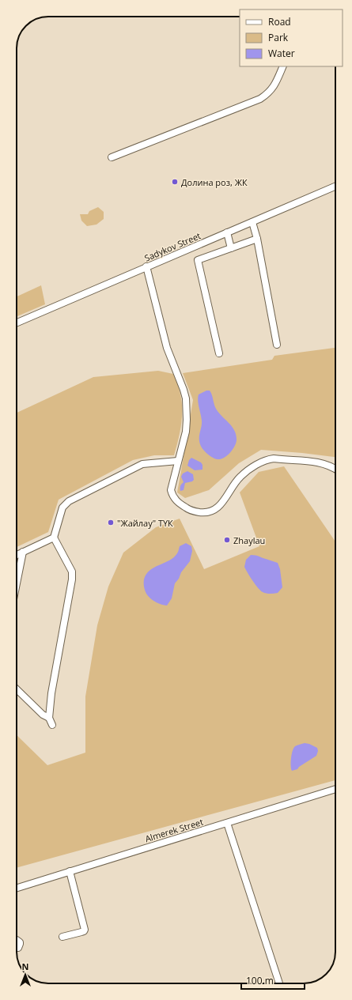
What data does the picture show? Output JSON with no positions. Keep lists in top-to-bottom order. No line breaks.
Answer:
{"streets":{"street":["Sadykov Street","Almerek Street"]},"places":["Долина роз, ЖК","\"Жайлау\" ТҮК","Zhaylau"],"legend":["Road","Park","Water"],"scale_bar":"100 m","north":"top"}
